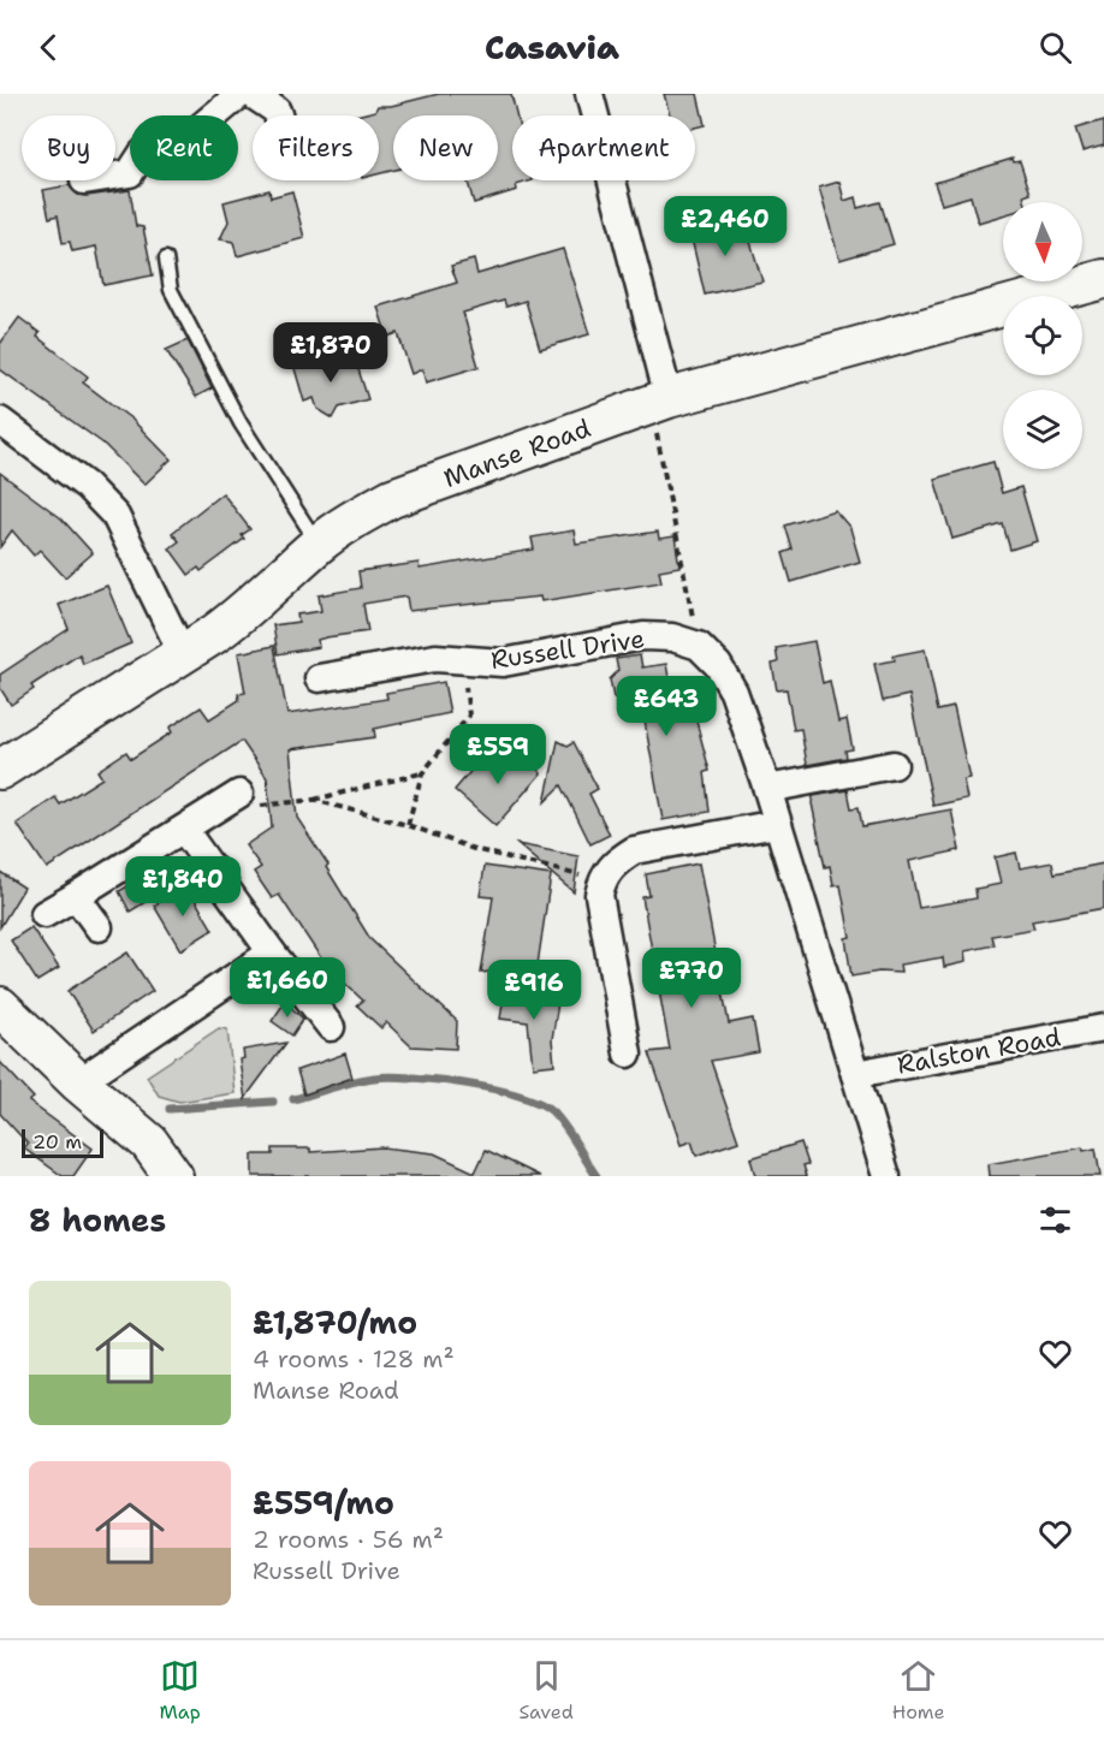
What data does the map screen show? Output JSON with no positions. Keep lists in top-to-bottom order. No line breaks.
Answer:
{"streets":{"street":["Manse Road","Russell Drive","Ralston Road"]},"scale_bar":"20 m","north":"bottom","page":{"header":"Casavia","chip":["Buy","Rent","Filters","New","Apartment"],"price":["£2,460","£1,870","£643","£559","£1,840","£770","£1,660","£916"],"scale":"20 m","heading":"8 homes","list":[{"name":"£1,870/mo","note":"4 rooms · 128 m² · Manse Road"},{"name":"£559/mo","note":"2 rooms · 56 m² · Russell Drive"}],"tabs":["Map","Saved","Home"]}}
